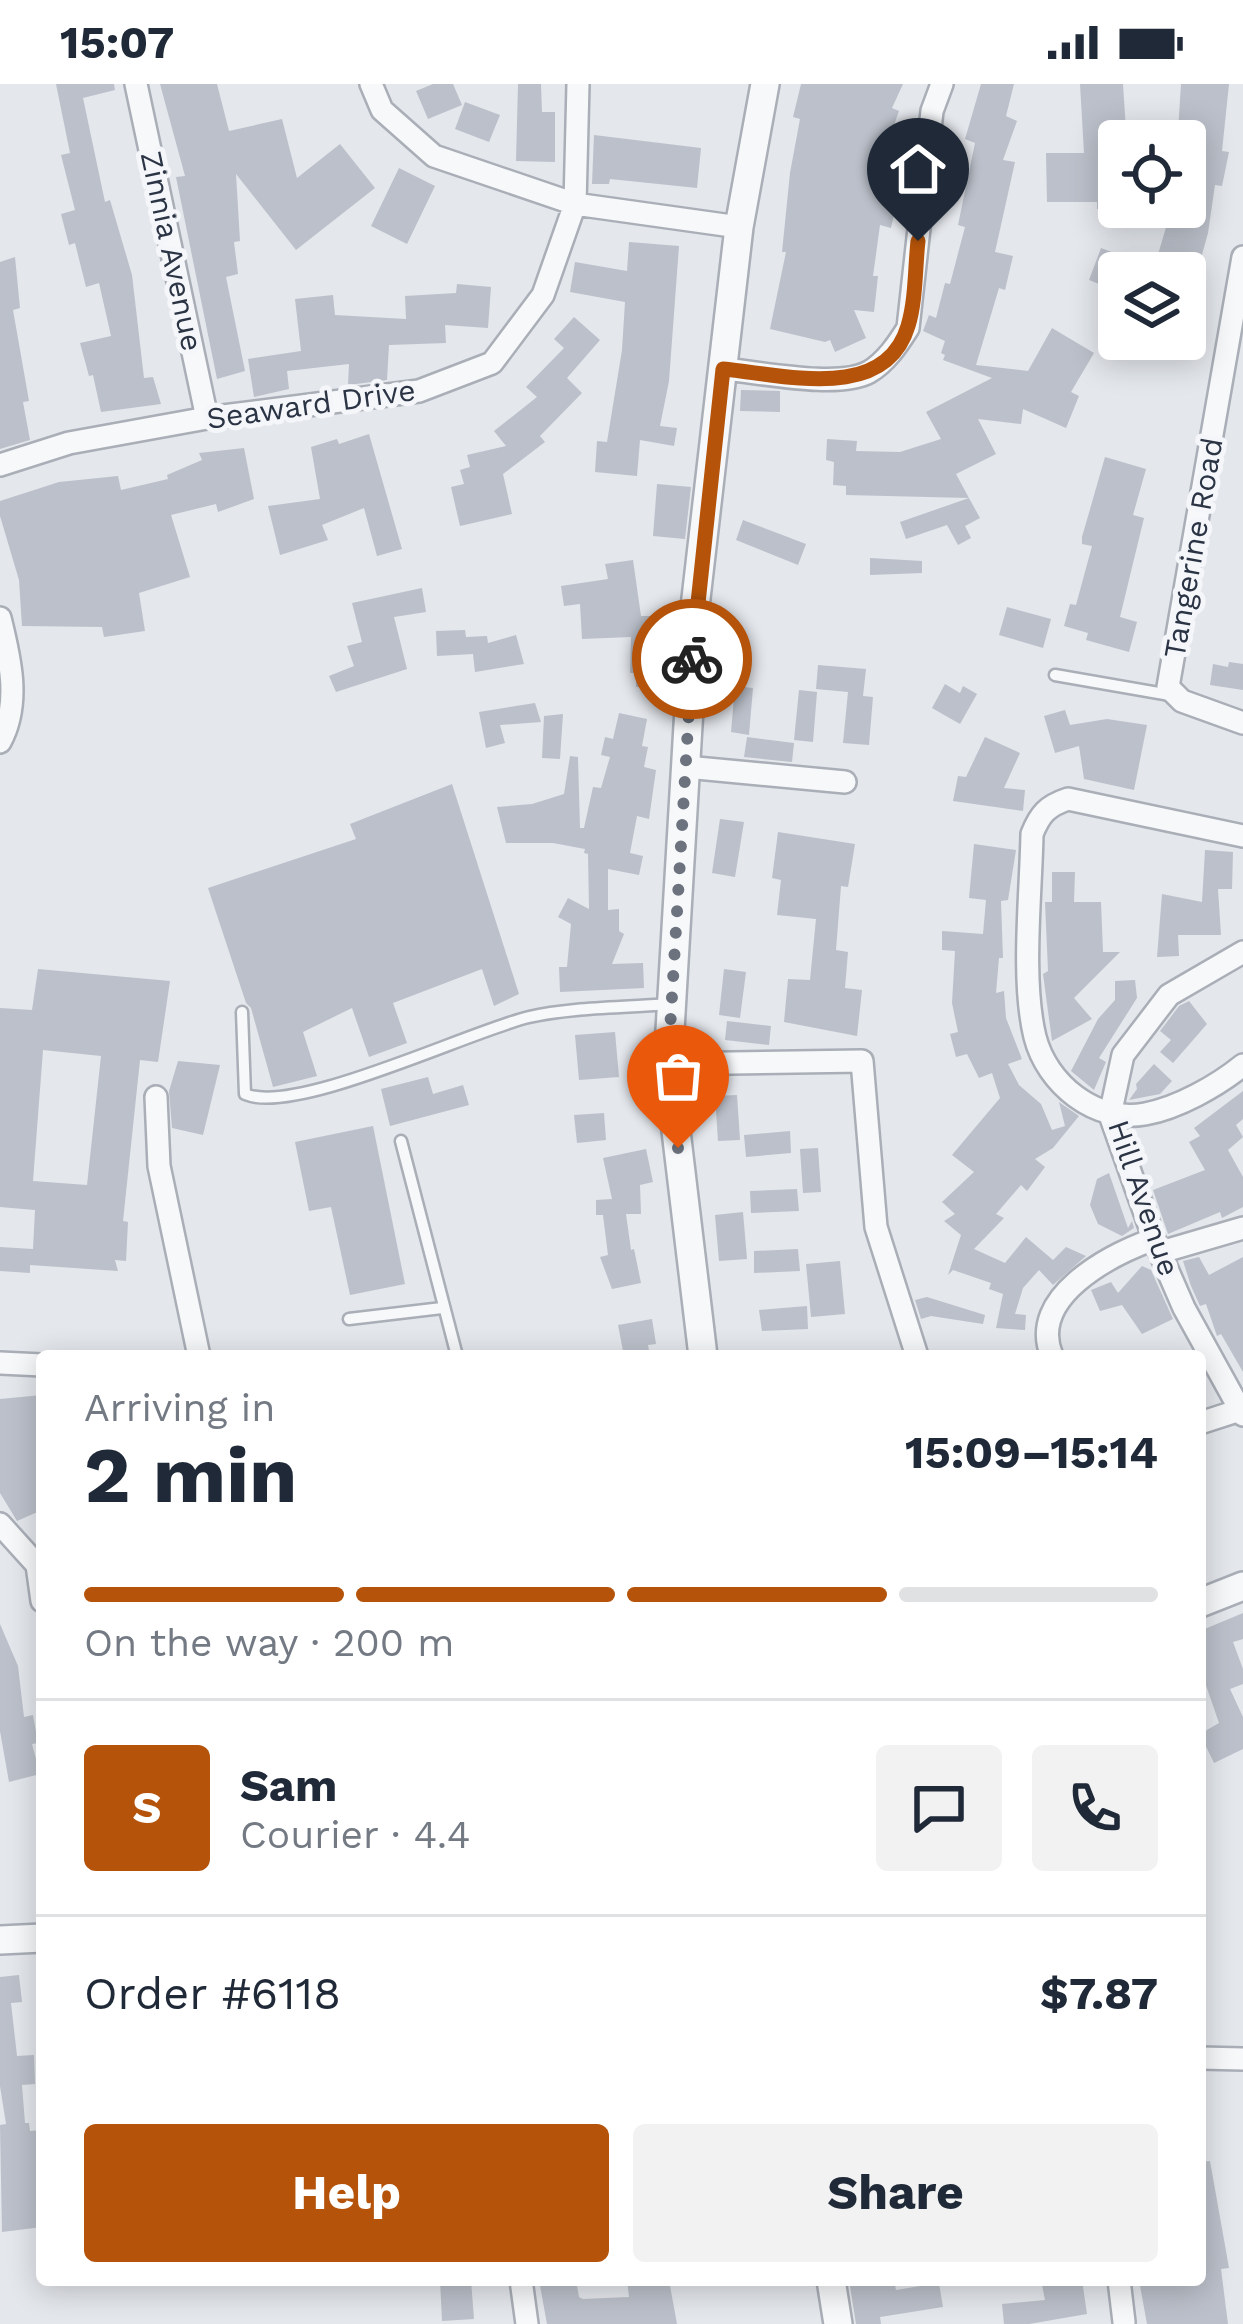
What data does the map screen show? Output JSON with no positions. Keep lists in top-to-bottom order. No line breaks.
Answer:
{"streets":{"street":["Zinnia Avenue","Seaward Drive","Tangerine Road","Hill Avenue"]},"crossings":[["Zinnia Avenue","Seaward Drive"]],"page":{"status":"15:07","heading":["2 min","Arriving in","15:09–15:14"],"panel":["Sam","Courier · 4.4","Order #6118","$7.87"],"bar":"On the way · 200 m","round":"S","buttons":["Help","Share"]}}
